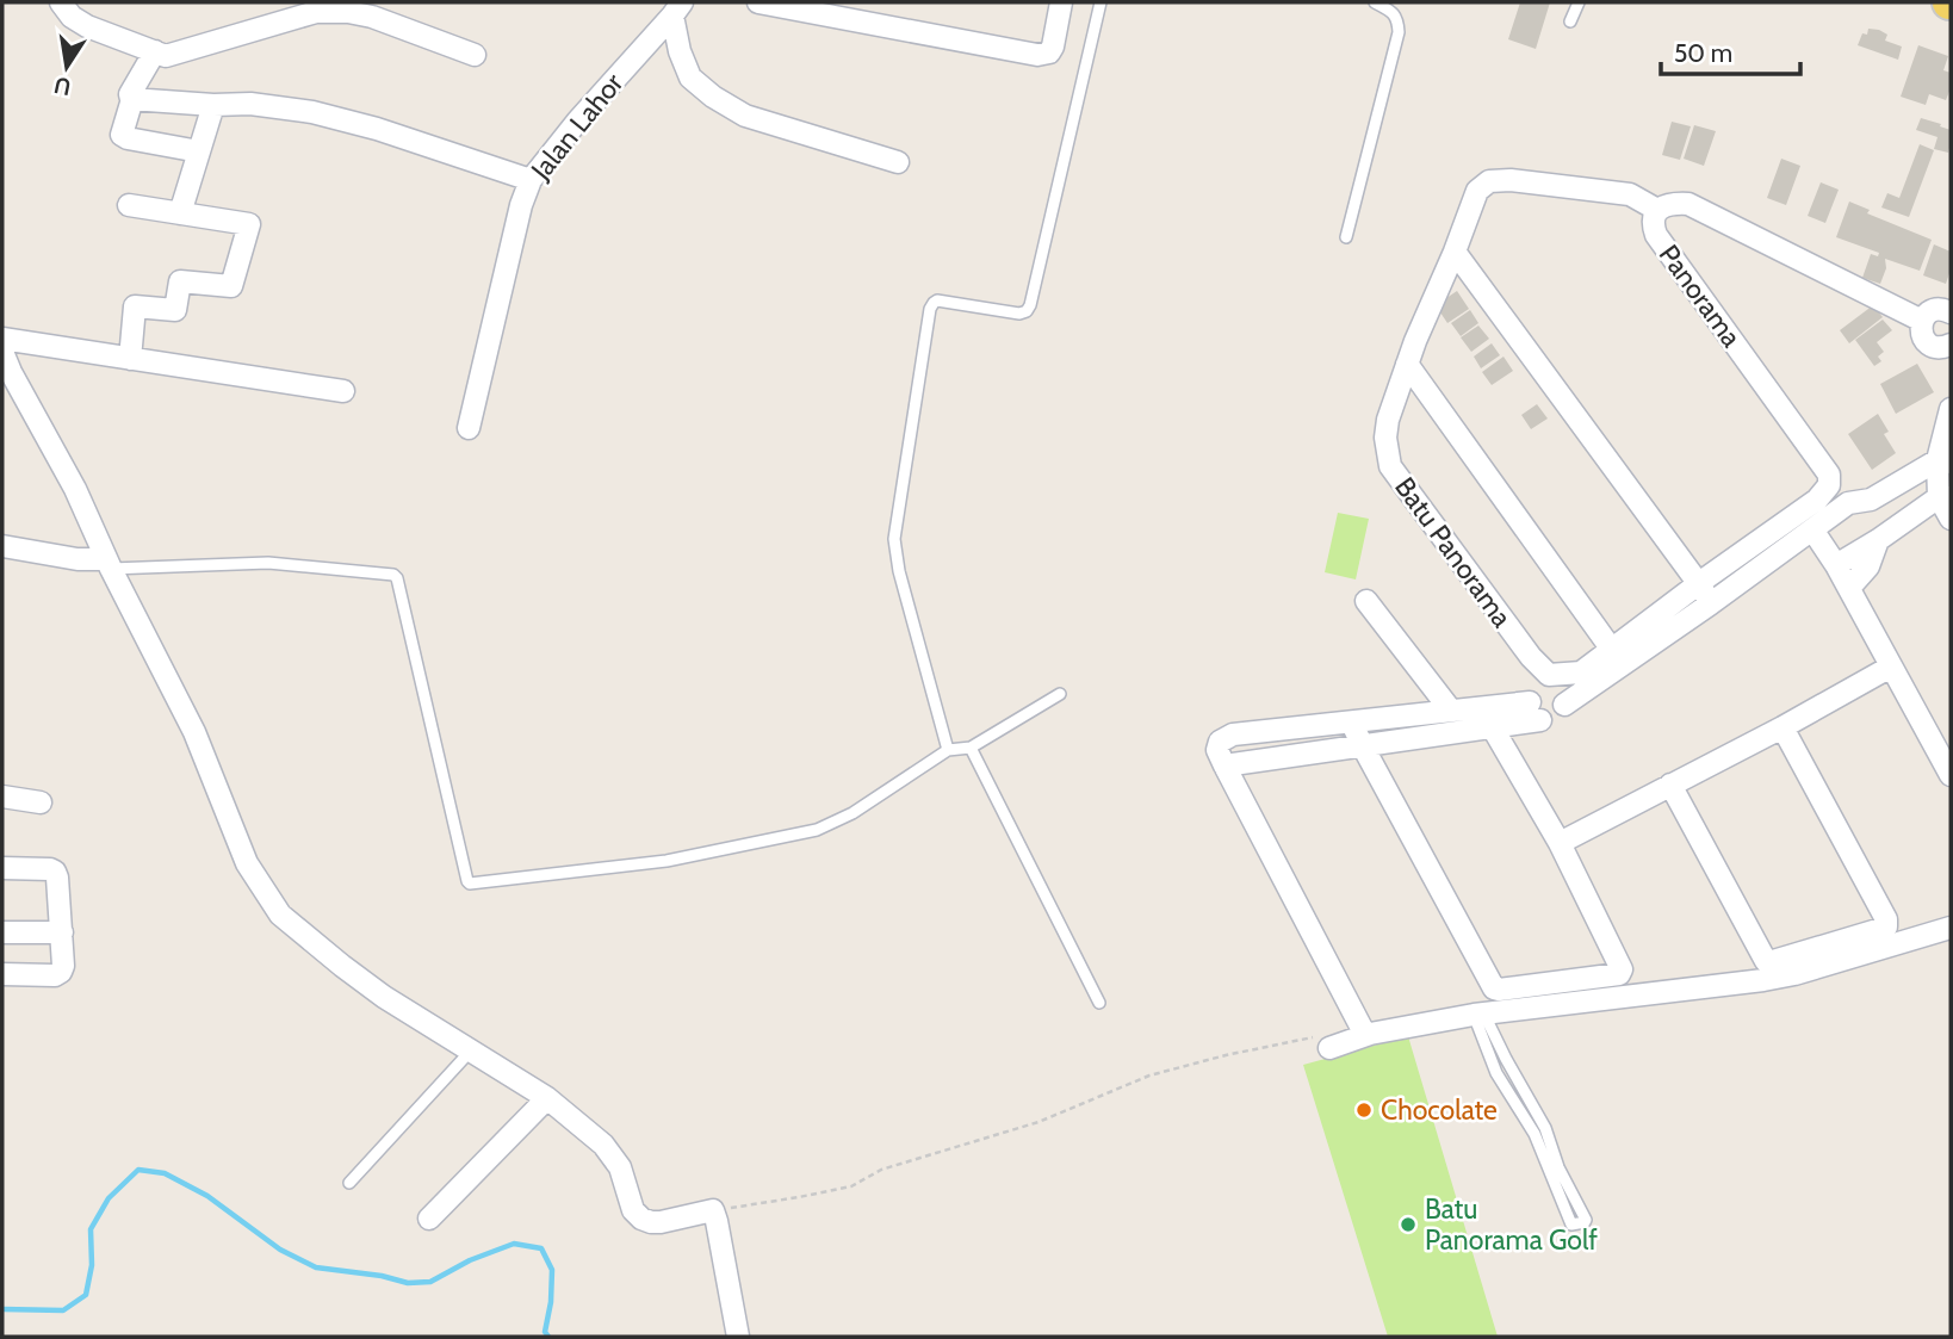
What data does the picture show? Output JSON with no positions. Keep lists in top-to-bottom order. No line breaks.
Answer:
{"streets":{"street":["Jalan Lahor","Panorama","Batu Panorama"]},"crossings":[["Panorama","Batu Panorama"]],"places":["Chocolate","Batu Panorama Golf"],"scale_bar":"50 m","north":"bottom"}
